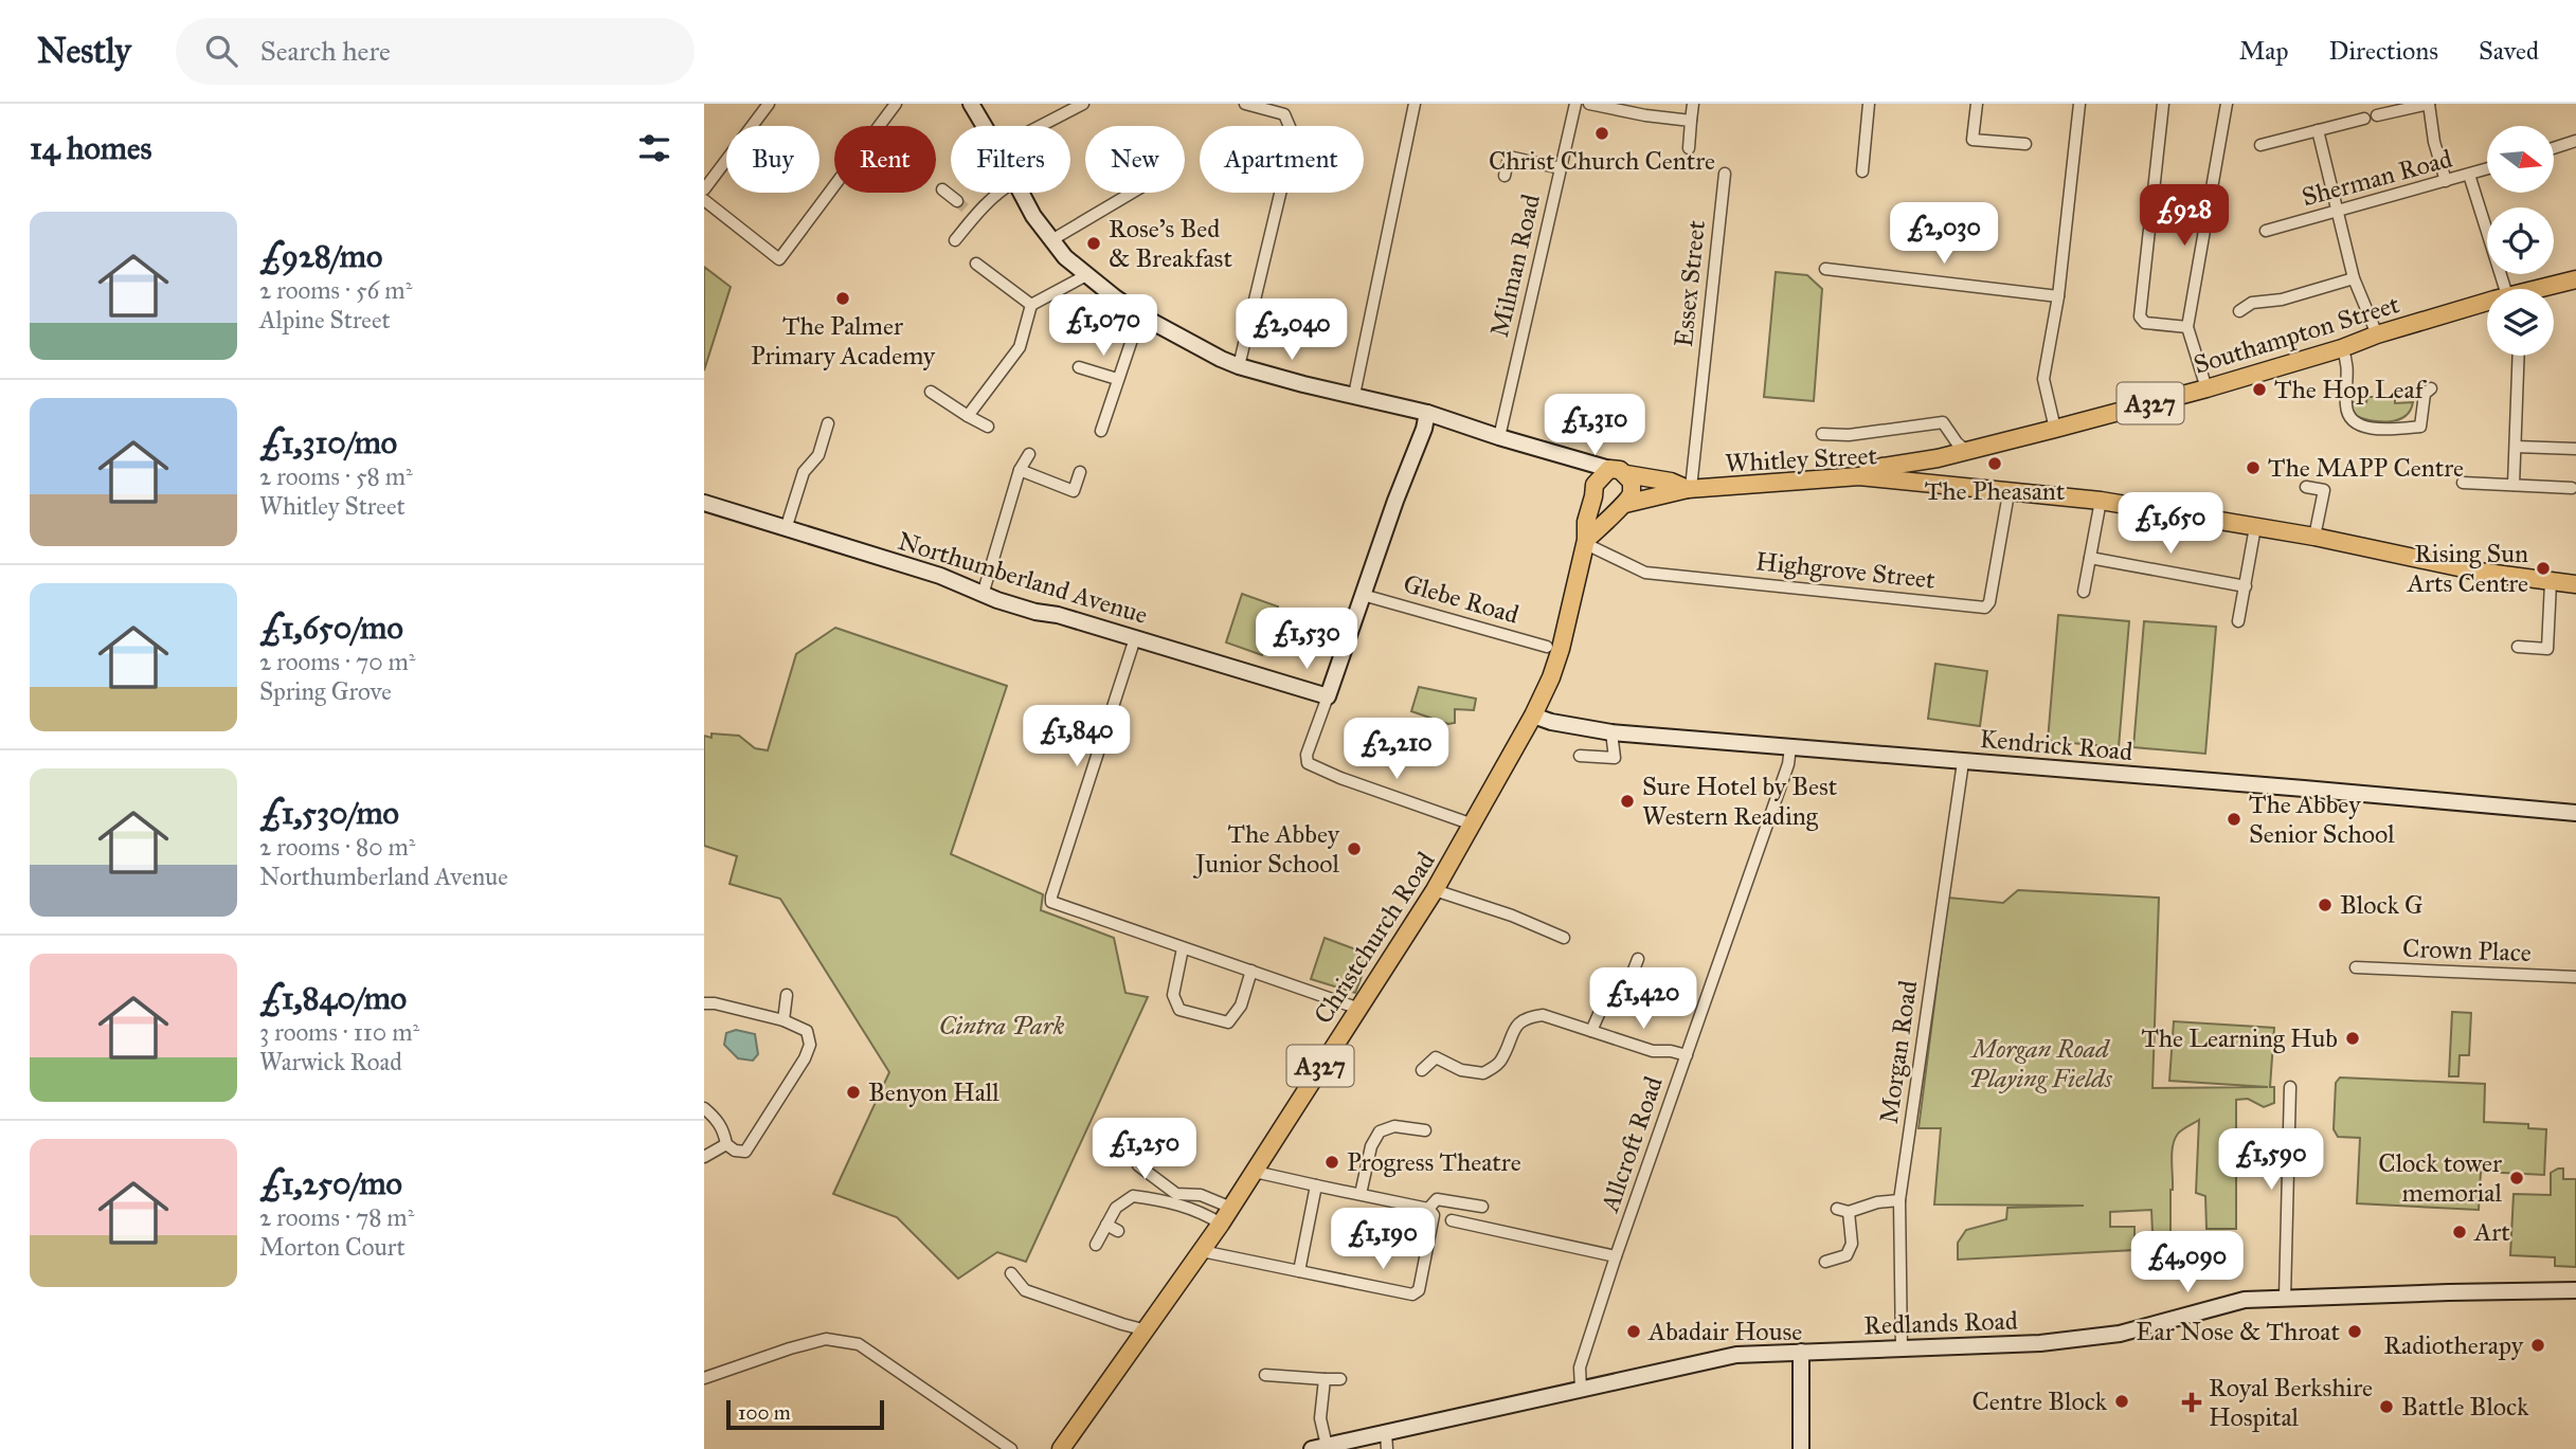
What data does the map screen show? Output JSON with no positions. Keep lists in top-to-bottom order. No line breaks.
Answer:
{"streets":{"main road":["Southampton Street","A327","Whitley Street","Christchurch Road"],"street":["Sherman Road","Milman Road","Essex Street","Highgrove Street","Northumberland Avenue","Glebe Road","Kendrick Road","Crown Place","Morgan Road","Allcroft Road","Redlands Road"]},"crossings":[["Essex Street","Whitley Street"],["Southampton Street","Whitley Street"],["A327","Whitley Street"],["A327","Highgrove Street"],["Whitley Street","Highgrove Street"],["Whitley Street","Christchurch Road"],["Highgrove Street","Christchurch Road"],["Kendrick Road","Christchurch Road"],["Kendrick Road","Morgan Road"],["Kendrick Road","Allcroft Road"],["Morgan Road","Redlands Road"],["Allcroft Road","Redlands Road"]],"parks":["Cintra Park","Morgan Road Playing Fields"],"places":{"other":["Christ Church Centre","Rose's Bed & Breakfast","The Palmer Primary Academy","The Hop Leaf","The Pheasant","The MAPP Centre","Rising Sun Arts Centre","Sure Hotel by Best Western Reading","The Abbey Senior School","The Abbey Junior School","Block G","The Learning Hub","Benyon Hall","Progress Theatre","Clock tower memorial","Art","Abadair House","Ear Nose & Throat","Radiotherapy","Centre Block","Battle Block"],"health":["Royal Berkshire Hospital"]},"scale_bar":"100 m","north":"right","page":{"header":"Nestly","search":"Search here","nav":["Map","Directions","Saved"],"heading":"14 homes","chip":["Buy","Rent","Filters","New","Apartment"],"price":["£928","£2,030","£1,070","£2,040","£1,310","£1,650","£1,530","£1,840","£2,210","£1,420","£1,250","£1,590","£1,190","£4,090"],"list":[{"name":"£928/mo","note":"2 rooms · 56 m² · Alpine Street"},{"name":"£1,310/mo","note":"2 rooms · 58 m² · Whitley Street"},{"name":"£1,650/mo","note":"2 rooms · 70 m² · Spring Grove"},{"name":"£1,530/mo","note":"2 rooms · 80 m² · Northumberland Avenue"},{"name":"£1,840/mo","note":"3 rooms · 110 m² · Warwick Road"},{"name":"£1,250/mo","note":"2 rooms · 78 m² · Morton Court"}],"scale":"100 m"}}
